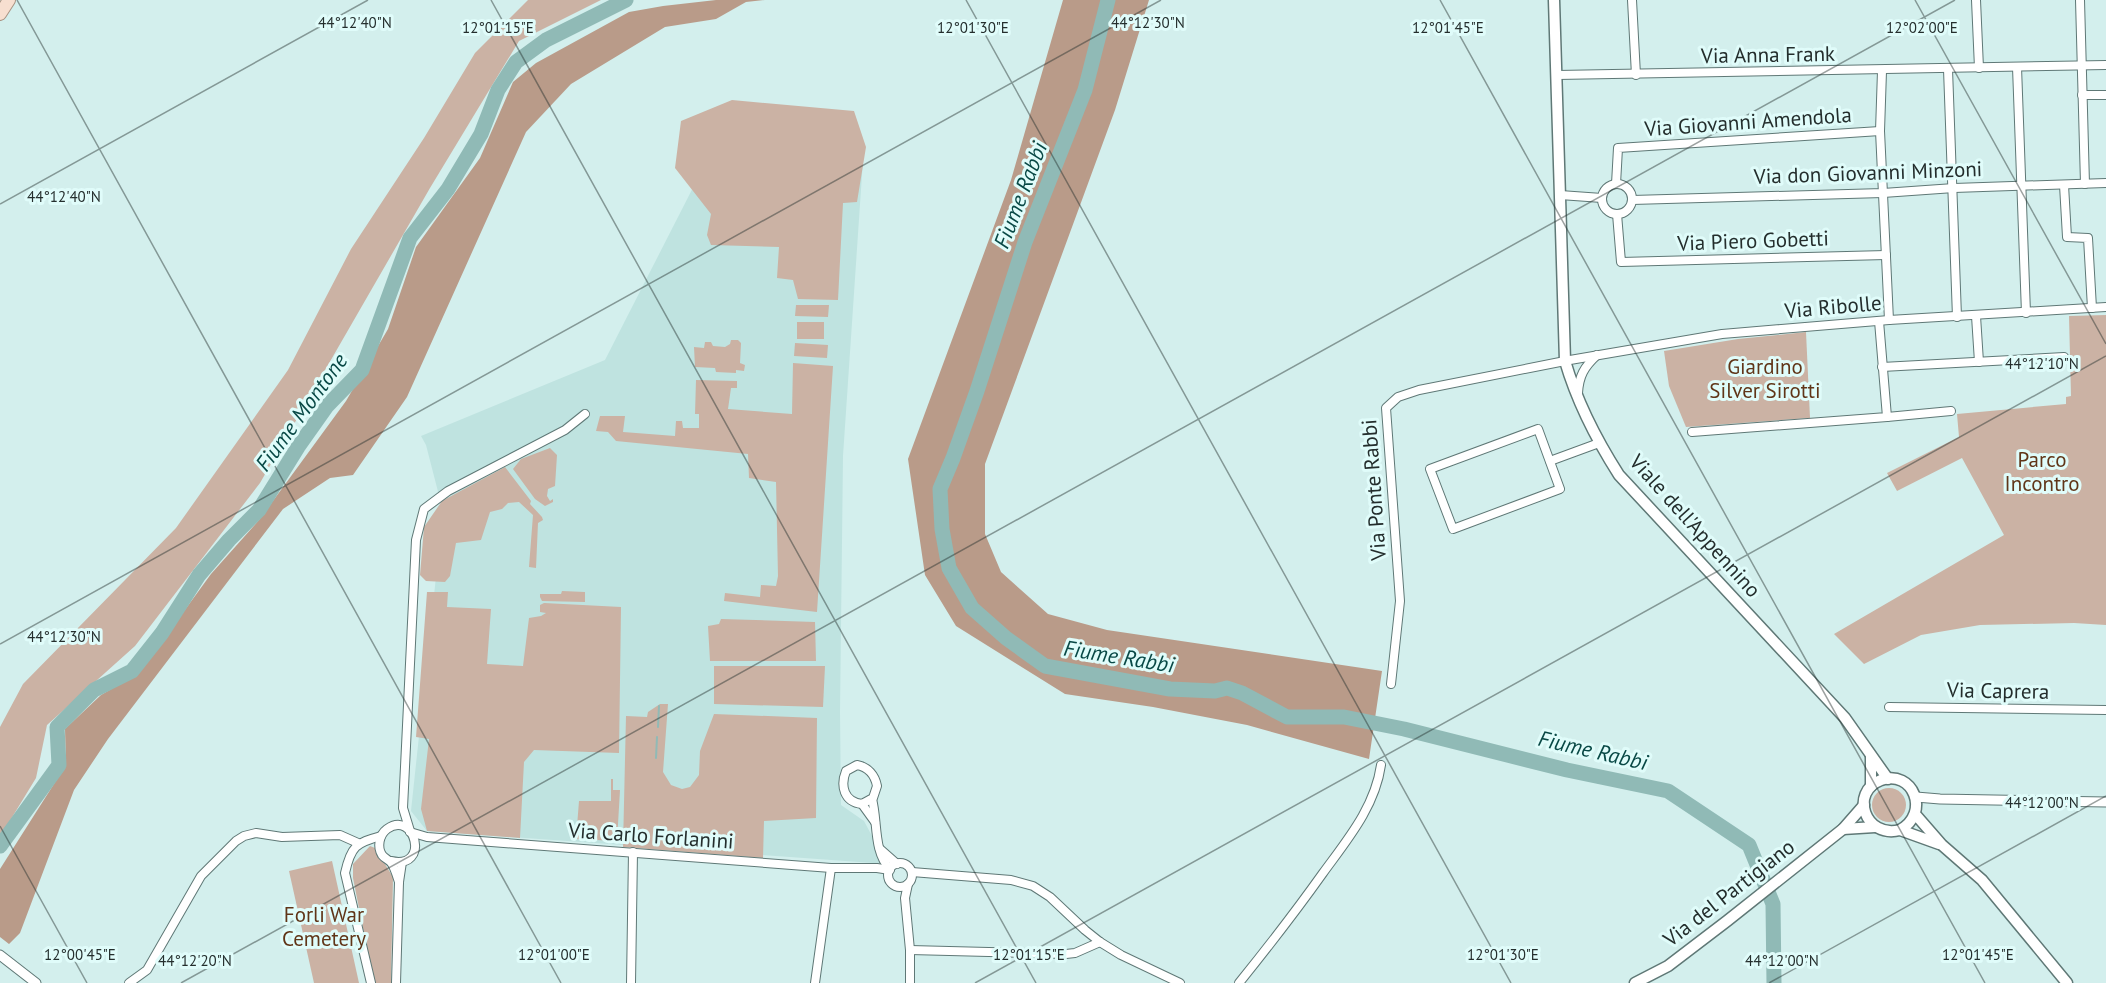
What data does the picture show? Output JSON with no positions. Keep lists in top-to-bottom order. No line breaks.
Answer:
{"streets":{"main road":["Viale dell'Appennino","Via del Partigiano"],"street":["Via Anna Frank","Via Giovanni Amendola","Via don Giovanni Minzoni","Via Piero Gobetti","Via Ribolle","Via Ponte Rabbi","Via Caprera","Via Carlo Forlanini"]},"crossings":[["Via Anna Frank","Viale dell'Appennino"],["Via Giovanni Amendola","Via don Giovanni Minzoni"],["Via Giovanni Amendola","Via Piero Gobetti"],["Via don Giovanni Minzoni","Via Piero Gobetti"],["Via Ribolle","Via Ponte Rabbi"],["Via Ribolle","Viale dell'Appennino"],["Via Ponte Rabbi","Viale dell'Appennino"],["Viale dell'Appennino","Via del Partigiano"]],"water":["Fiume Rabbi","Fiume Montone"],"parks":["Giardino Silver Sirotti","Parco Incontro","Forli War Cemetery"],"coordinates":["44°12'40\"N","44°12'30\"N","12°01'15\"E","12°01'30\"E","12°01'45\"E","12°02'00\"E","44°12'10\"N","44°12'00\"N","12°00'45\"E","12°01'00\"E","44°12'20\"N"]}
